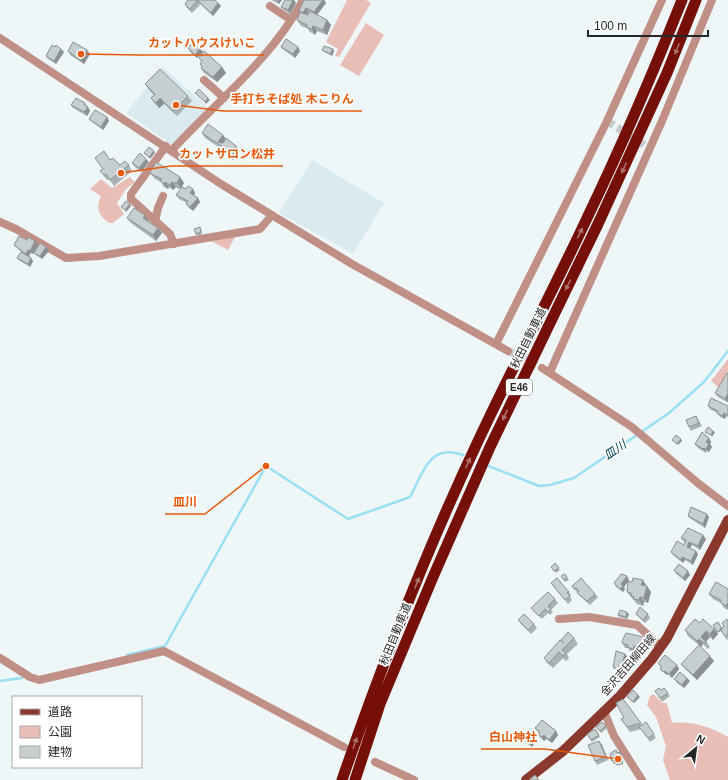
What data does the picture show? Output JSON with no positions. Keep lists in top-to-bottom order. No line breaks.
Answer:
{"streets":{"highway":["秋田自動車道","E46"],"main road":["金沢吉田柳田線"]},"water":["皿川"],"places":["カットハウスけいこ","手打ちそば処 木こりん","カットサロン松井","皿川","白山神社"],"legend":["道路","公園","建物"],"scale_bar":"100 m","north":"top right"}
